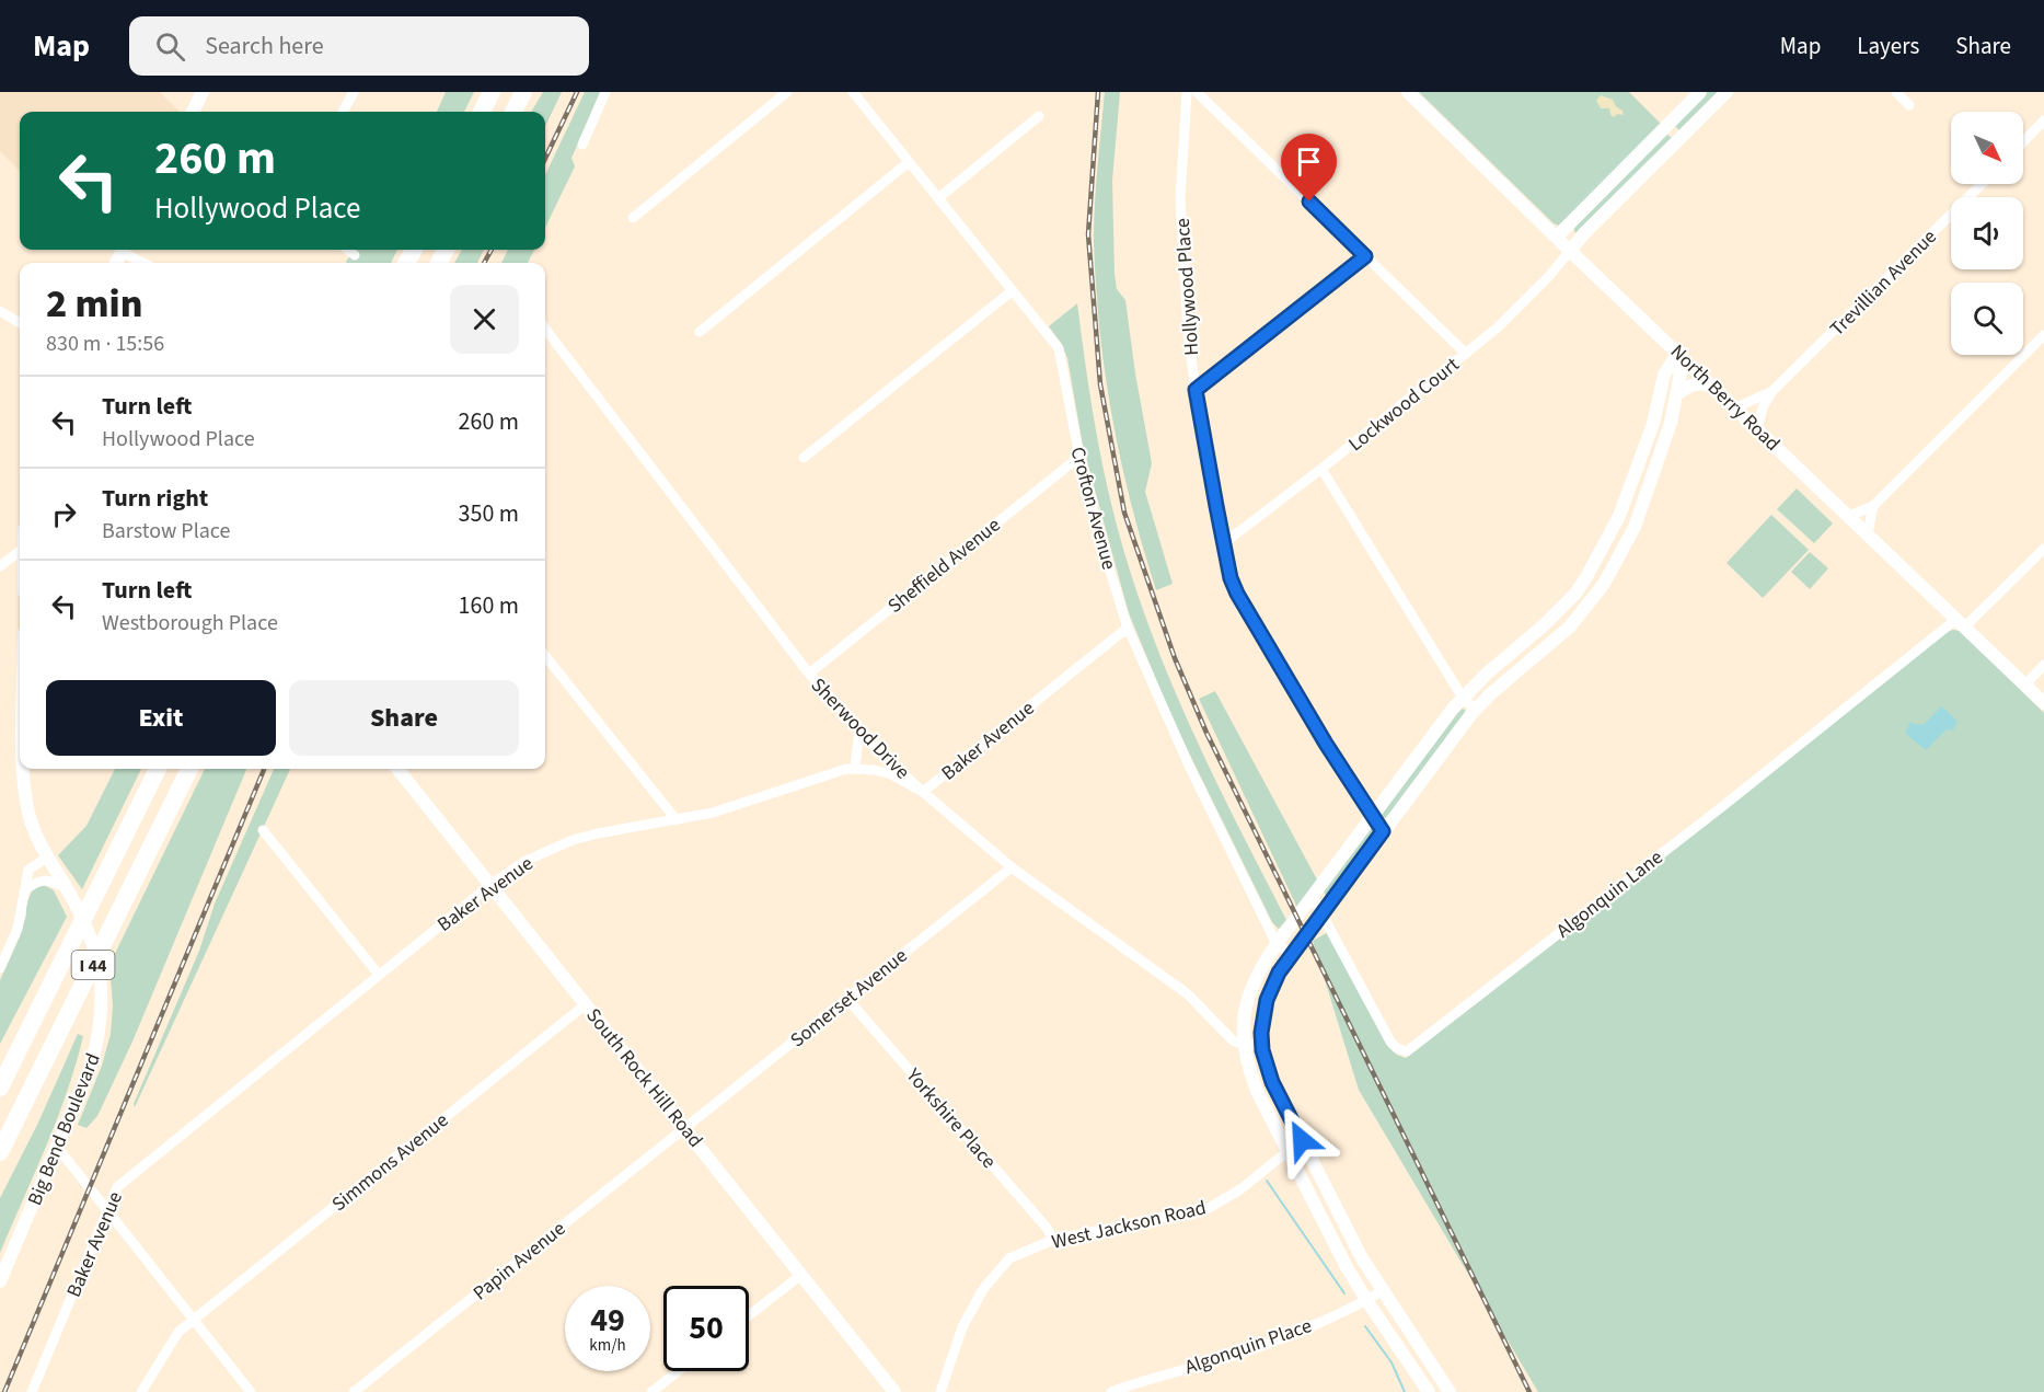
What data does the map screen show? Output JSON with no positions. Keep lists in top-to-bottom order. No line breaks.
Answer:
{"streets":{"highway":["I 44"],"main road":["North Berry Road","South Rock Hill Road","Big Bend Boulevard"],"street":["Trevillian Avenue","Hollywood Place","Lockwood Court","Crofton Avenue","Sheffield Avenue","Sherwood Drive","Baker Avenue","Algonquin Lane","Somerset Avenue","Yorkshire Place","Simmons Avenue","West Jackson Road","Papin Avenue","Algonquin Place"]},"crossings":[["Trevillian Avenue","North Berry Road"],["Hollywood Place","Lockwood Court"],["North Berry Road","Lockwood Court"],["North Berry Road","Algonquin Lane"],["Crofton Avenue","Sheffield Avenue"],["Crofton Avenue","Baker Avenue"],["Sheffield Avenue","Sherwood Drive"],["Sherwood Drive","Baker Avenue"],["Sherwood Drive","Somerset Avenue"],["Baker Avenue","South Rock Hill Road"],["Somerset Avenue","South Rock Hill Road"],["Somerset Avenue","Yorkshire Place"],["Somerset Avenue","Papin Avenue"],["South Rock Hill Road","Simmons Avenue"],["South Rock Hill Road","Papin Avenue"],["Yorkshire Place","West Jackson Road"]],"north":"bottom right","page":{"header":"Map","search":"Search here","nav":["Map","Layers","Share"],"turn":["260 m","Hollywood Place"],"heading":["2 min","830 m · 15:56"],"list":[{"name":"Turn left","note":"Hollywood Place","value":"260 m"},{"name":"Turn right","note":"Barstow Place","value":"350 m"},{"name":"Turn left","note":"Westborough Place","value":"160 m"}],"buttons":["Exit","Share"],"speed":"49 km/h","limit":"50"}}
